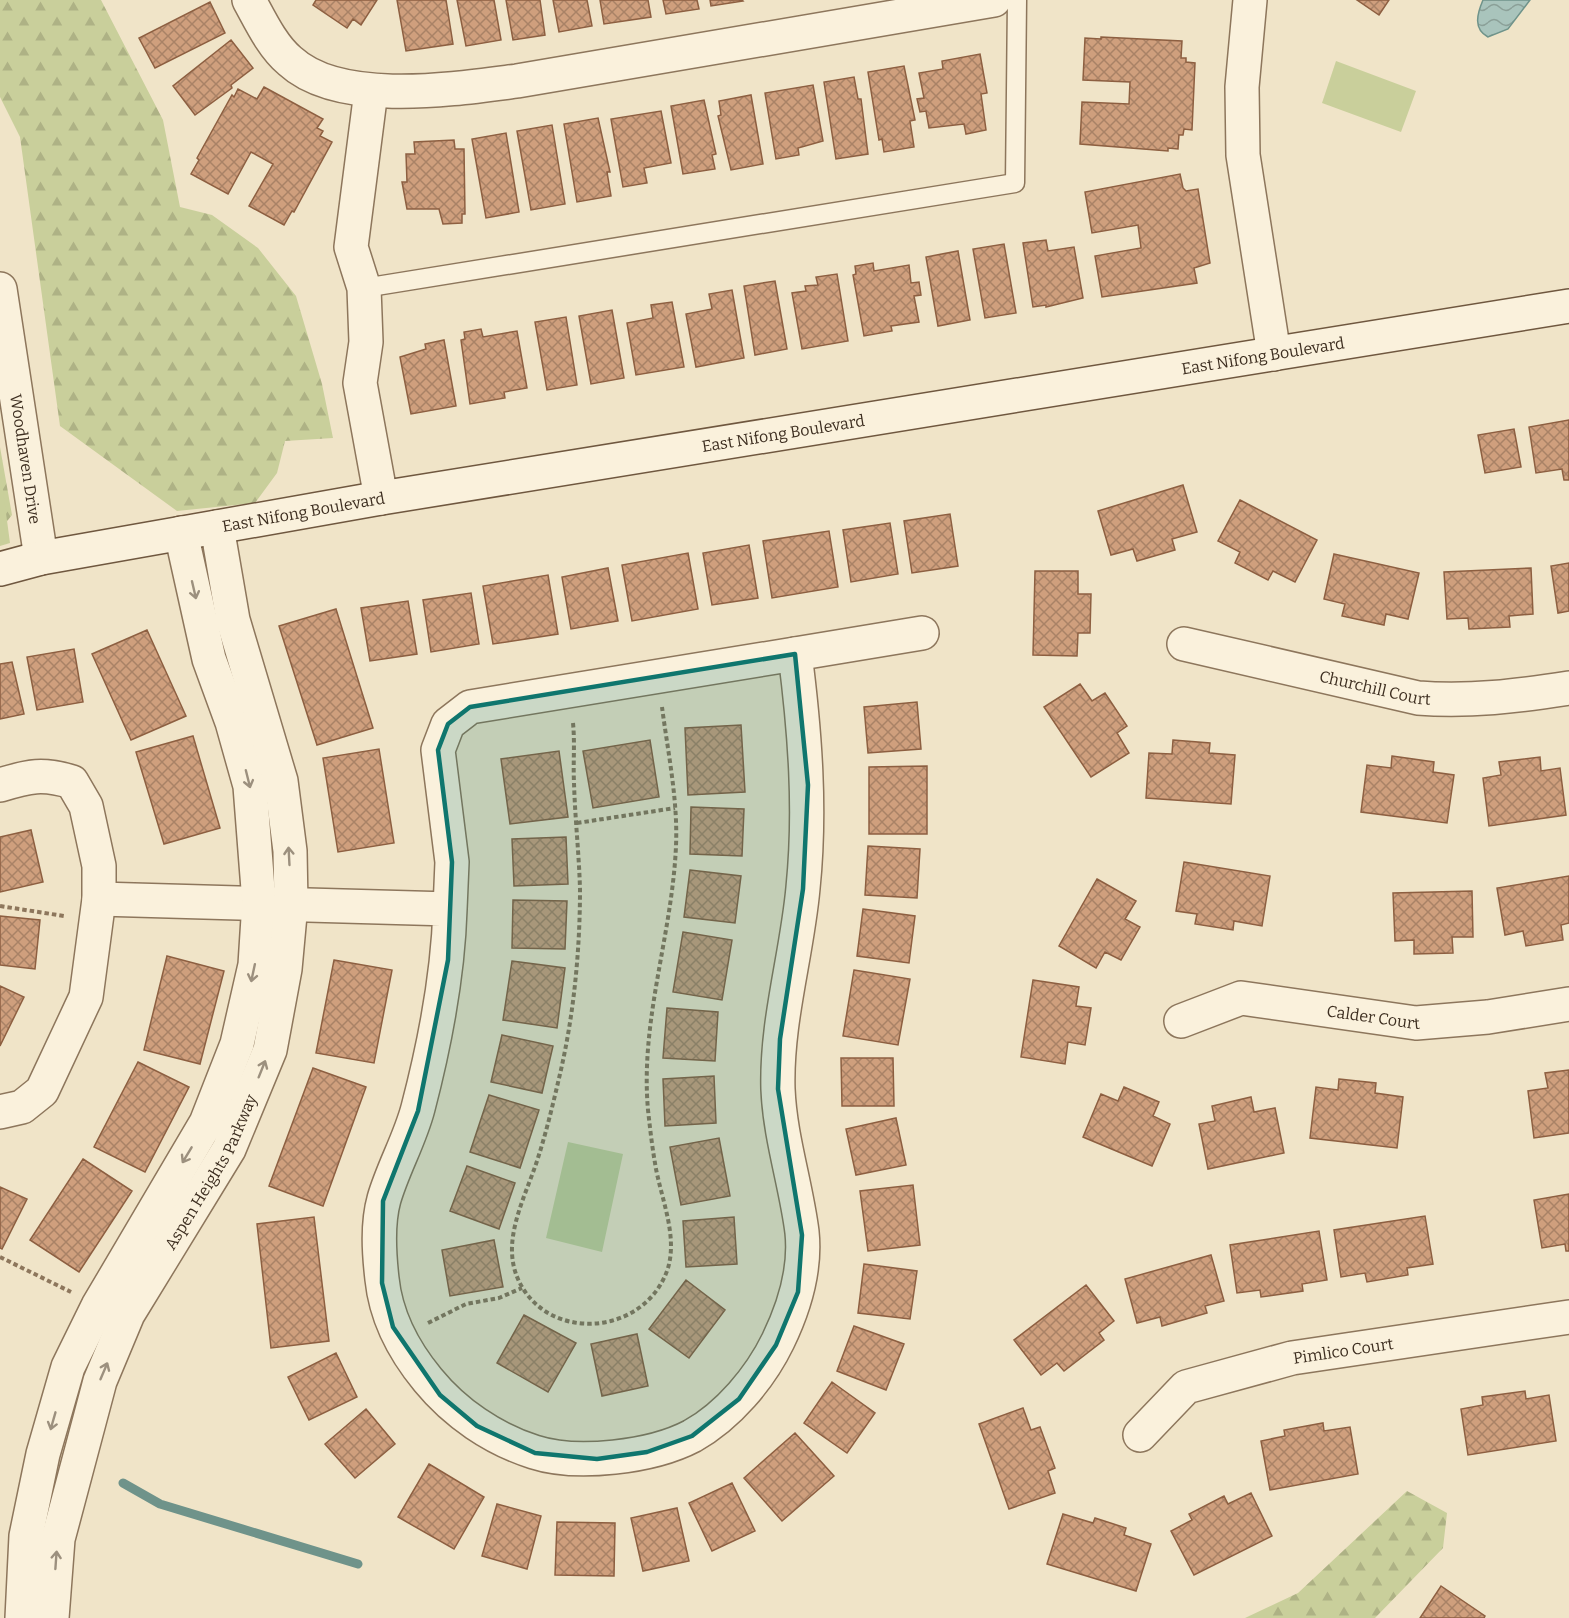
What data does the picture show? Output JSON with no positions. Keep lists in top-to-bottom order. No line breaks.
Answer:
{"streets":{"street":["East Nifong Boulevard","Woodhaven Drive","Churchill Court","Calder Court","Aspen Heights Parkway","Pimlico Court"]},"crossings":[["East Nifong Boulevard","Woodhaven Drive"]]}
